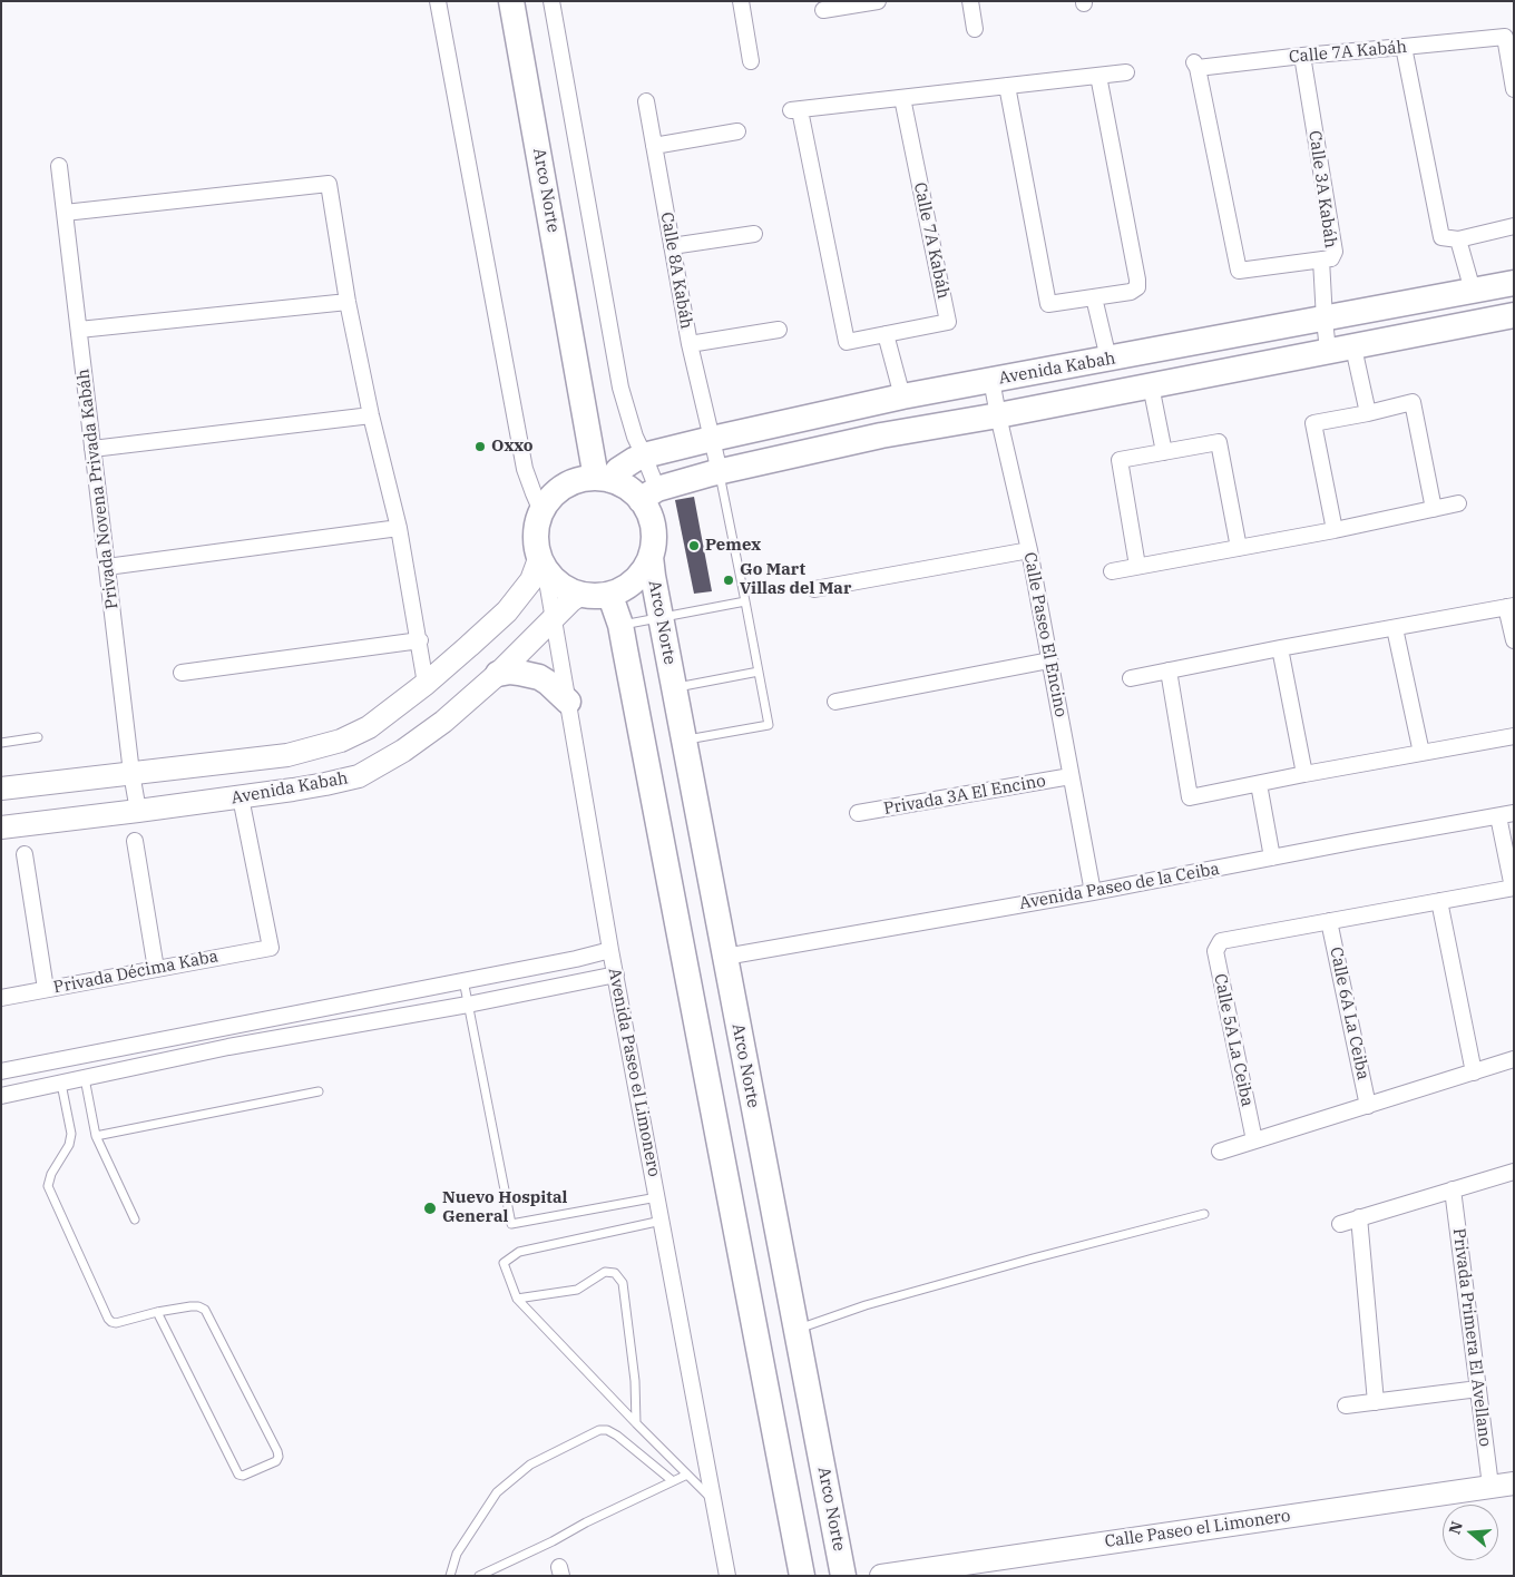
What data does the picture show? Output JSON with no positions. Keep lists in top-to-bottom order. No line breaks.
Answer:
{"streets":{"main road":["Arco Norte","Avenida Kabah","Calle Paseo el Limonero"],"street":["Calle 7A Kabáh","Calle 3A Kabáh","Calle 8A Kabáh","Privada Novena Privada Kabáh","Calle Paseo El Encino","Privada 3A El Encino","Avenida Paseo de la Ceiba","Privada Décima Kaba","Calle 6A La Ceiba","Calle 5A La Ceiba","Avenida Paseo el Limonero","Privada Primera El Avellano"]},"crossings":[["Calle 7A Kabáh","Calle 3A Kabáh"],["Arco Norte","Avenida Kabah"],["Arco Norte","Avenida Paseo de la Ceiba"],["Arco Norte","Avenida Paseo el Limonero"],["Calle 8A Kabáh","Avenida Kabah"],["Avenida Kabah","Privada Novena Privada Kabáh"],["Avenida Kabah","Calle Paseo El Encino"],["Avenida Kabah","Privada Décima Kaba"],["Avenida Kabah","Avenida Paseo el Limonero"],["Calle Paseo El Encino","Privada 3A El Encino"],["Calle Paseo El Encino","Avenida Paseo de la Ceiba"],["Calle 6A La Ceiba","Calle 5A La Ceiba"],["Privada Primera El Avellano","Calle Paseo el Limonero"]],"places":["Oxxo","Pemex","Go Mart Villas del Mar","Nuevo Hospital General"],"north":"left"}
